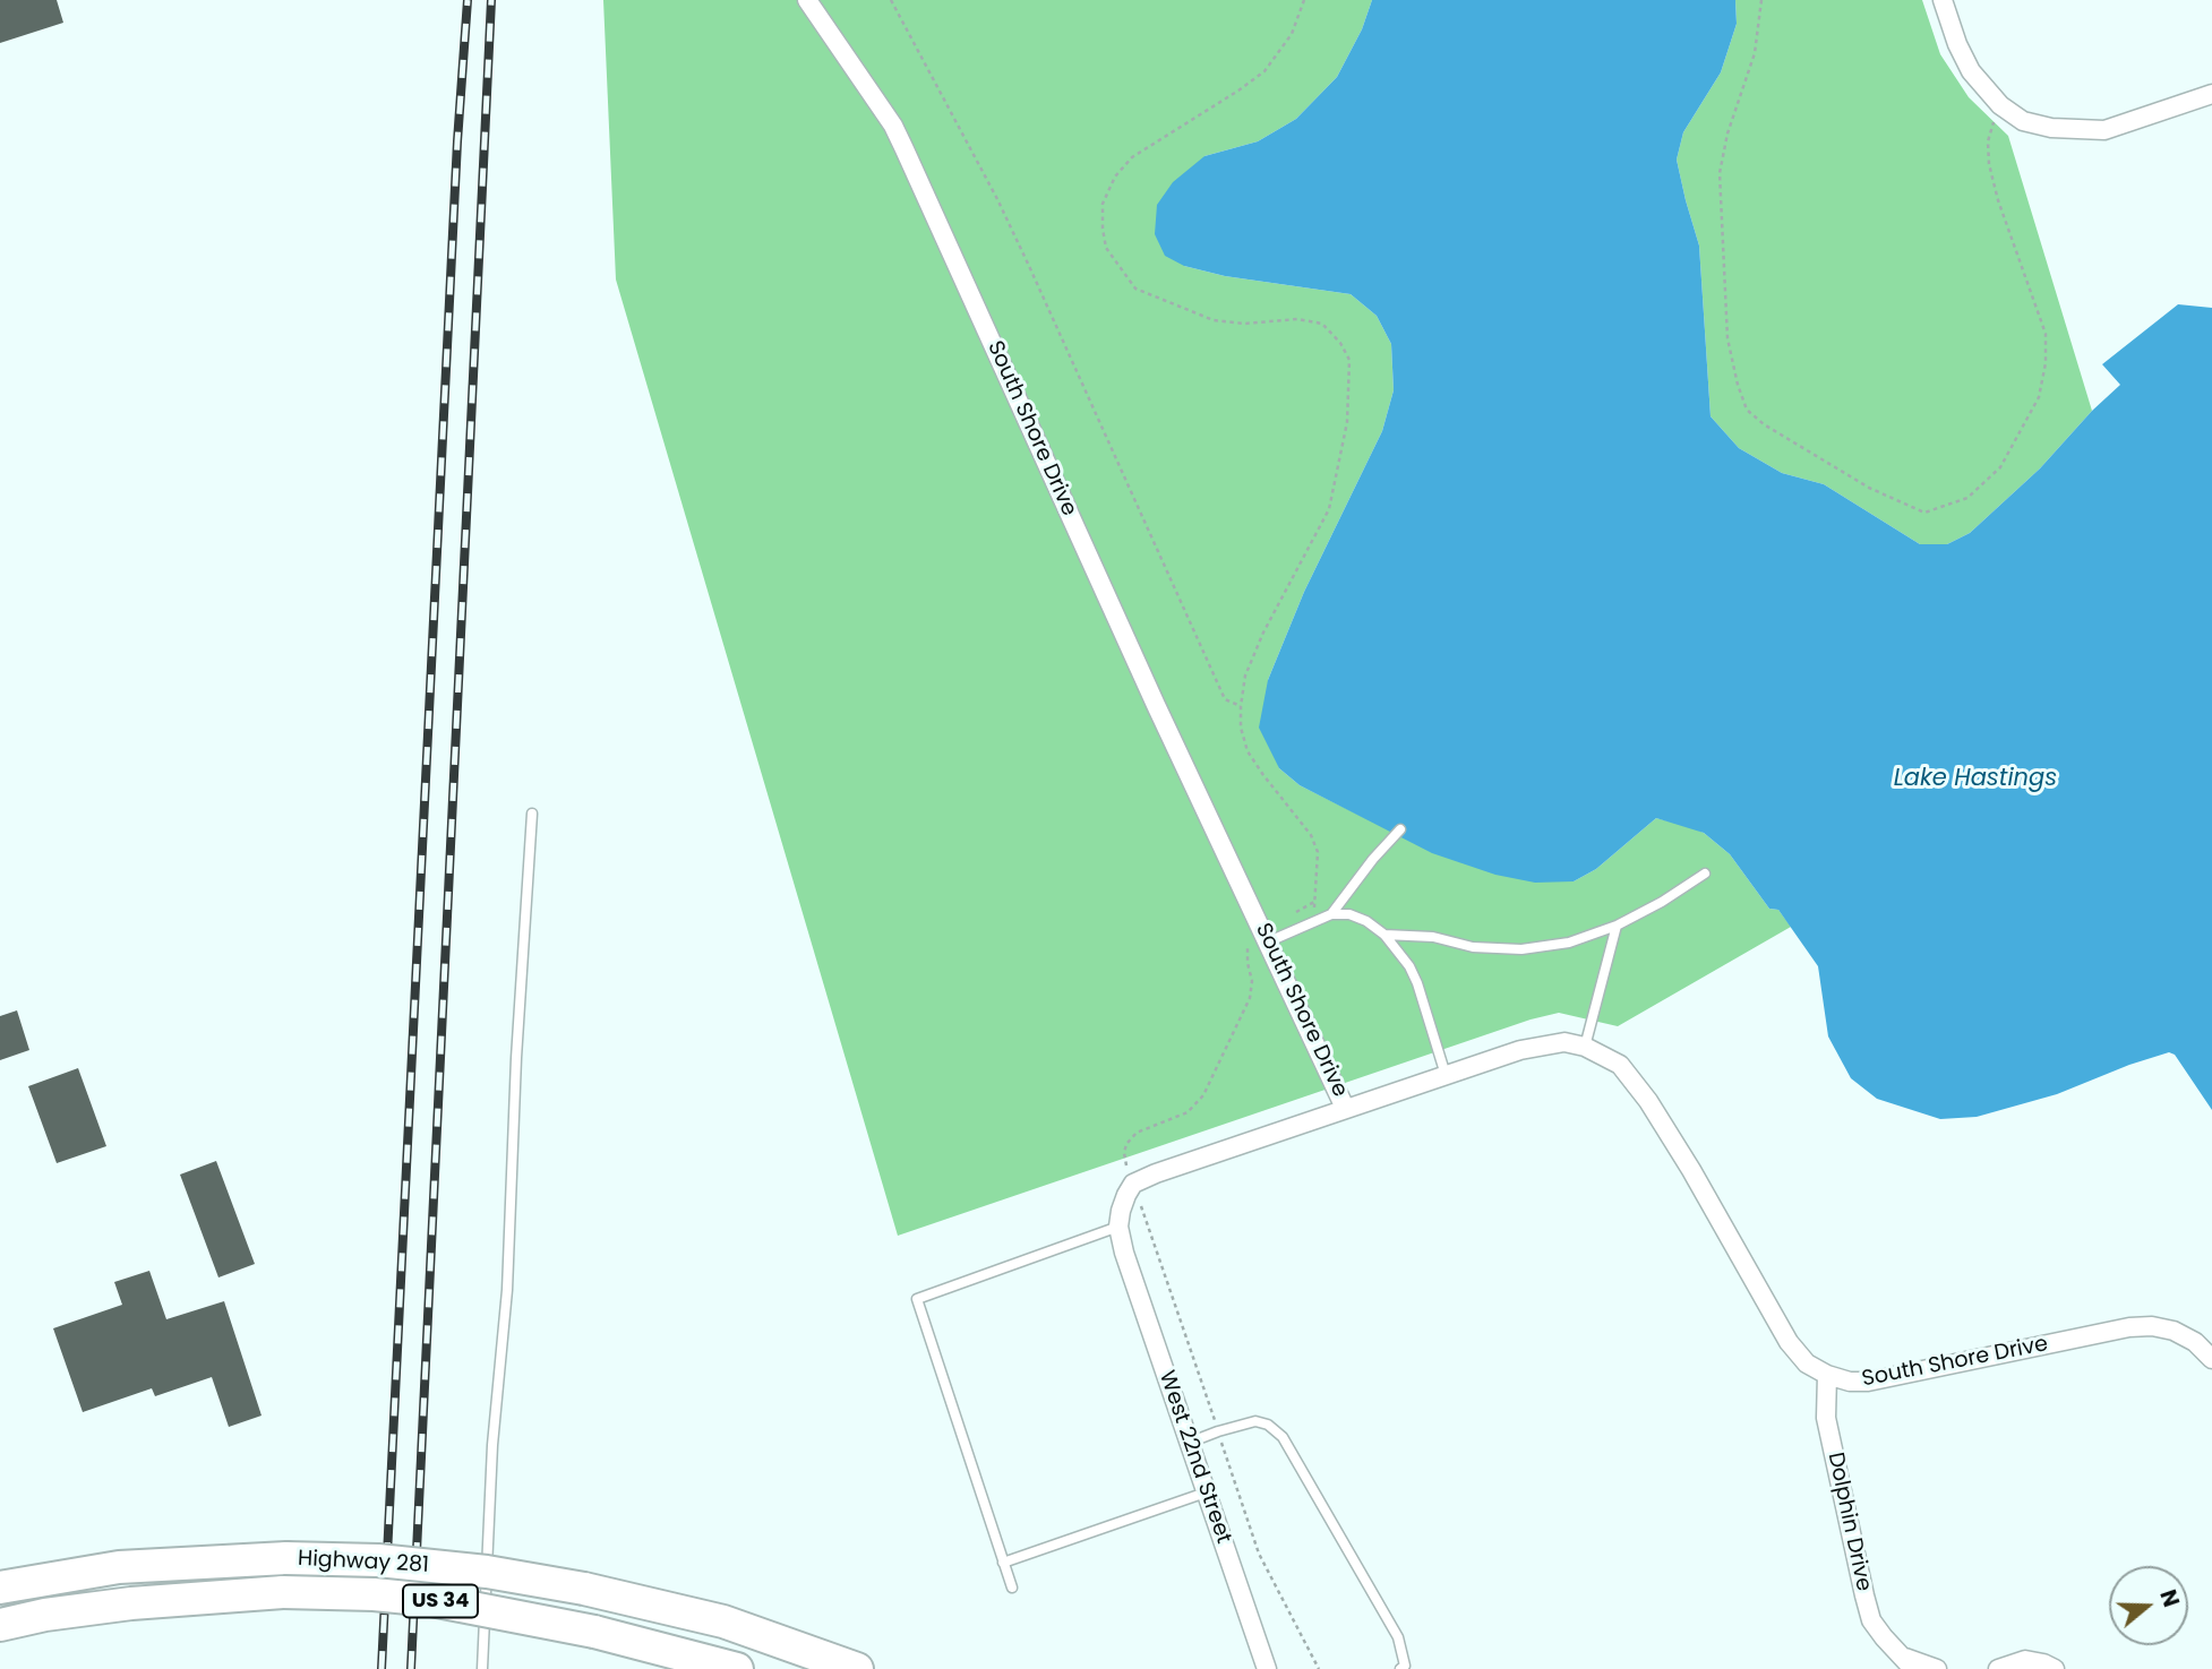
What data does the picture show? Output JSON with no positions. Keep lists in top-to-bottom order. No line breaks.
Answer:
{"streets":{"highway":["Highway 281","US 34"],"street":["South Shore Drive","West 22nd Street","Dolphin Drive"]},"crossings":[["South Shore Drive","Dolphin Drive"]],"water":["Lake Hastings"],"north":"right"}
